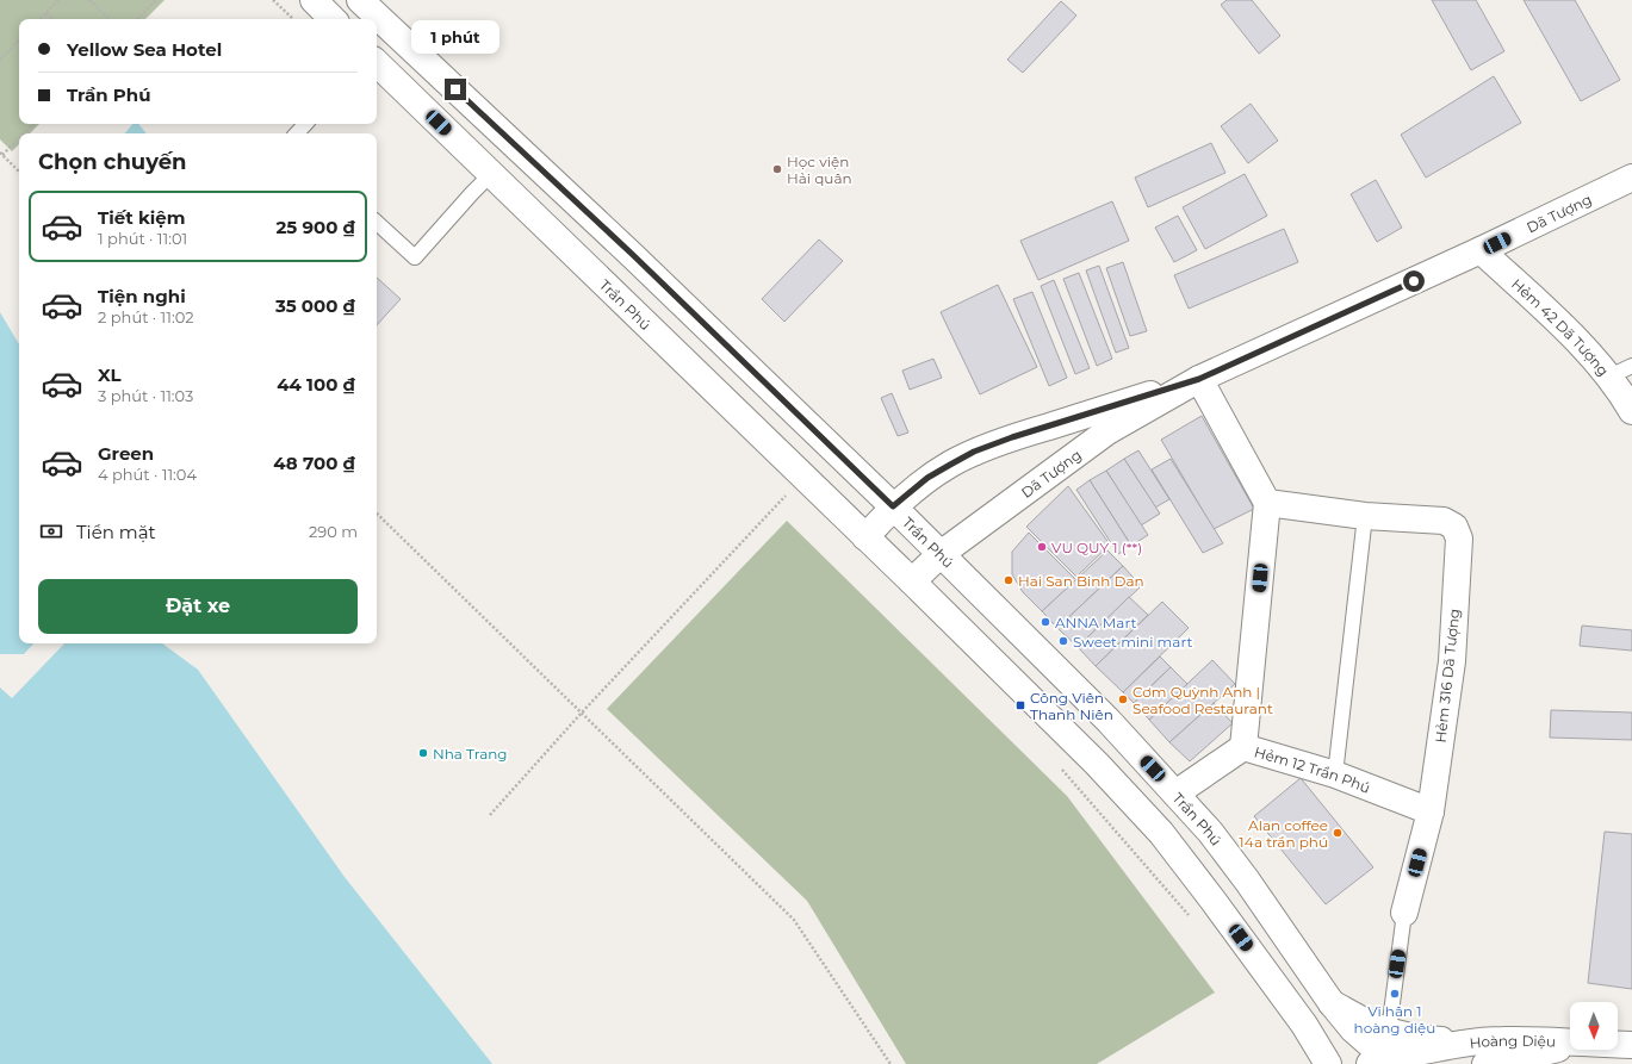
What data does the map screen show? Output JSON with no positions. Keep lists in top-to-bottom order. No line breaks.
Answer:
{"streets":{"main road":["Dã Tượng","Trần Phú","Hẻm 42 Dã Tượng","Hẻm 316 Dã Tượng","Hẻm 12 Trần Phú","Hoàng Diệu"]},"crossings":[["Dã Tượng","Trần Phú"],["Dã Tượng","Hẻm 42 Dã Tượng"],["Trần Phú","Hẻm 12 Trần Phú"],["Trần Phú","Hoàng Diệu"],["Hẻm 316 Dã Tượng","Hẻm 12 Trần Phú"]],"places":{"other":["Học viện Hải quân","VU QUY 1 (**)","Hai San Binh Dan","ANNA Mart","Sweet mini mart","Cơm Quỳnh Anh | Seafood Restaurant","Nha Trang","Alan coffee 14a trần phú","Vi hân 1 hoàng diệu"],"transit":["Công Viên Thanh Niên"]},"north":"bottom","page":{"banner":["Yellow Sea Hotel","Trần Phú"],"bubble":"1 phút","heading":"Chọn chuyến","list":[{"name":"Tiết kiệm","note":"1 phút · 11:01","value":"25 900 ₫"},{"name":"Tiện nghi","note":"2 phút · 11:02","value":"35 000 ₫"},{"name":"XL","note":"3 phút · 11:03","value":"44 100 ₫"},{"name":"Green","note":"4 phút · 11:04","value":"48 700 ₫"}],"pay":["Tiền mặt","290 m"],"buttons":"Đặt xe"}}
